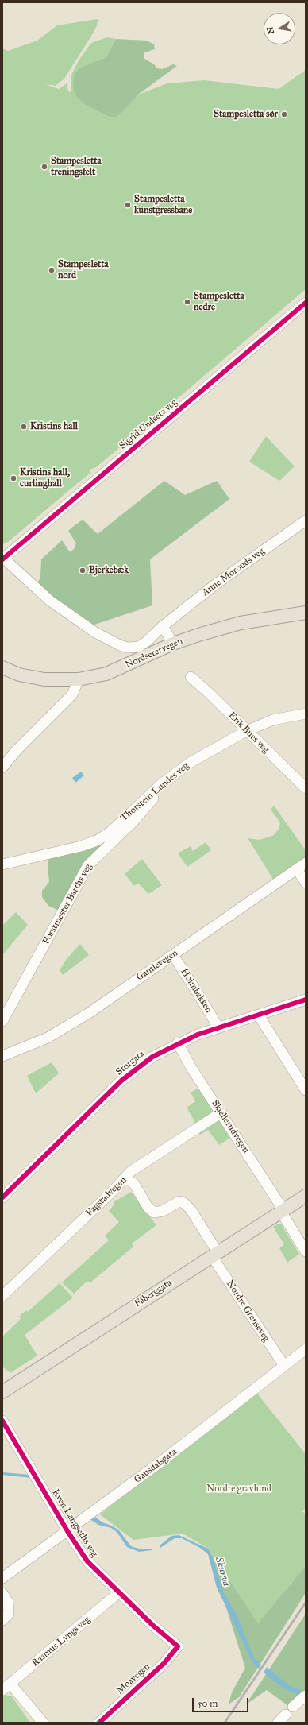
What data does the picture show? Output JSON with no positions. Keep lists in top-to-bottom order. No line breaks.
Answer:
{"streets":{"main road":["Nordsetervegen","Fåberggata"],"street":["Sigrid Undsets veg","Anne Morouds veg","Erik Bues veg","Thorstein Lundes veg","Forstmester Barths veg","Gamlevegen","Holmbakken","Storgata","Skjellerudvegen","Fagstadvegen","Nordre Grenseveg","Gausdalsgata","Even Langseths veg","Rasmus Lyngs veg","Moavegen"]},"crossings":[["Sigrid Undsets veg","Anne Morouds veg"],["Erik Bues veg","Thorstein Lundes veg"],["Thorstein Lundes veg","Forstmester Barths veg"],["Gamlevegen","Holmbakken"],["Holmbakken","Storgata"],["Storgata","Skjellerudvegen"],["Skjellerudvegen","Fagstadvegen"],["Skjellerudvegen","Fåberggata"],["Fagstadvegen","Nordre Grenseveg"],["Fåberggata","Nordre Grenseveg"],["Nordre Grenseveg","Gausdalsgata"],["Gausdalsgata","Even Langseths veg"],["Even Langseths veg","Rasmus Lyngs veg"],["Even Langseths veg","Moavegen"]],"water":["Skurva"],"parks":["Nordre gravlund"],"places":["Stampesletta sør","Stampesletta treningsfelt","Stampesletta kunstgressbane","Stampesletta nord","Stampesletta nedre","Kristins hall","Kristins hall, curlinghall","Bjerkebæk"],"scale_bar":"50 m","north":"left"}
